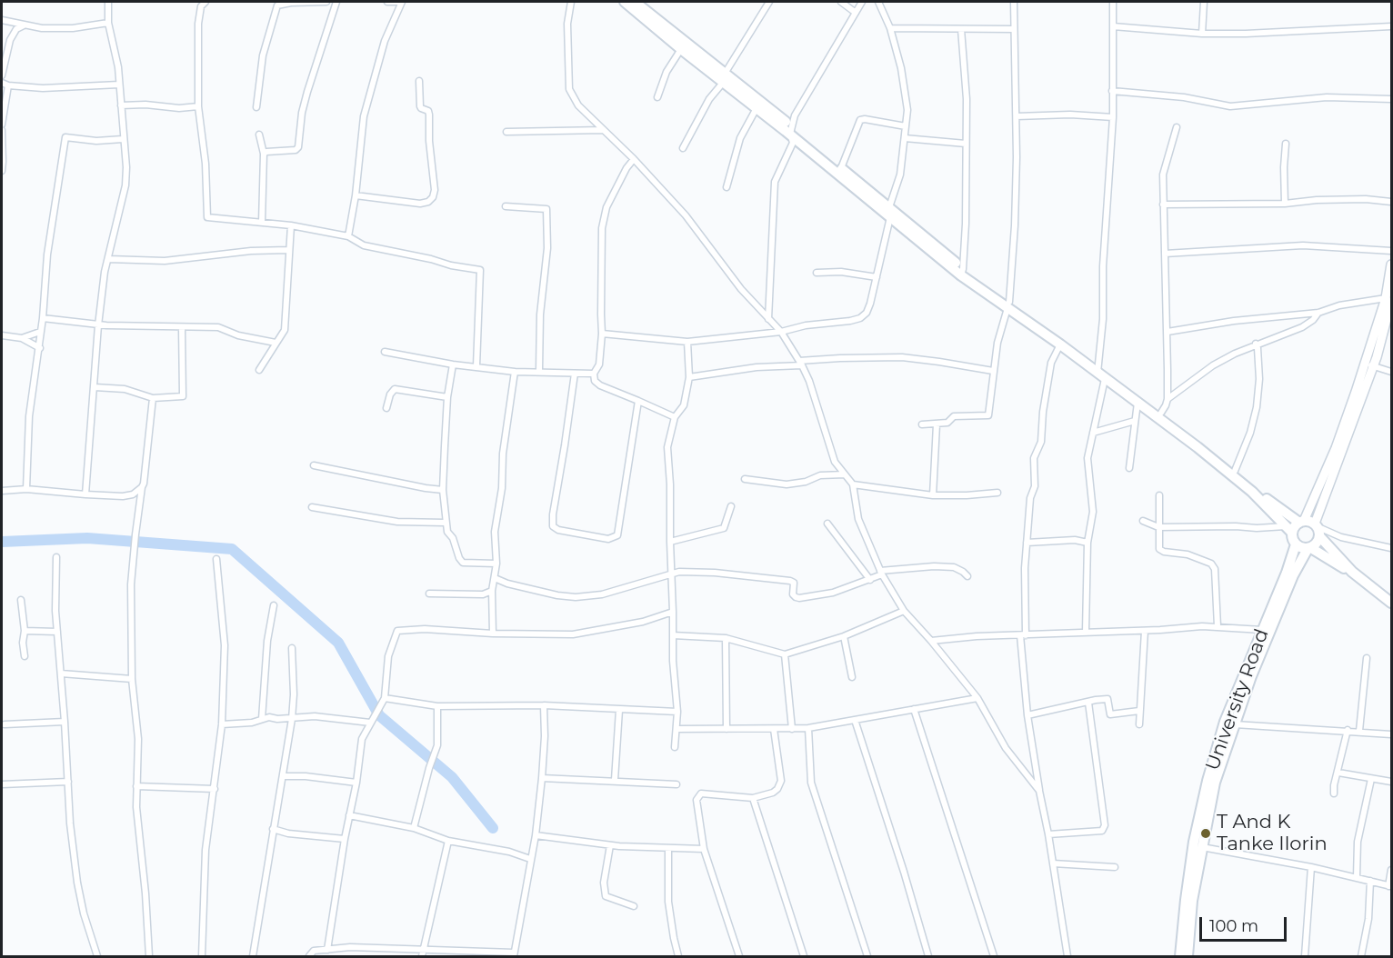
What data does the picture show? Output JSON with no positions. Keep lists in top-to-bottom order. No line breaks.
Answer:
{"streets":{"main road":["University Road"]},"places":["T And K Tanke Ilorin"],"scale_bar":"100 m"}
